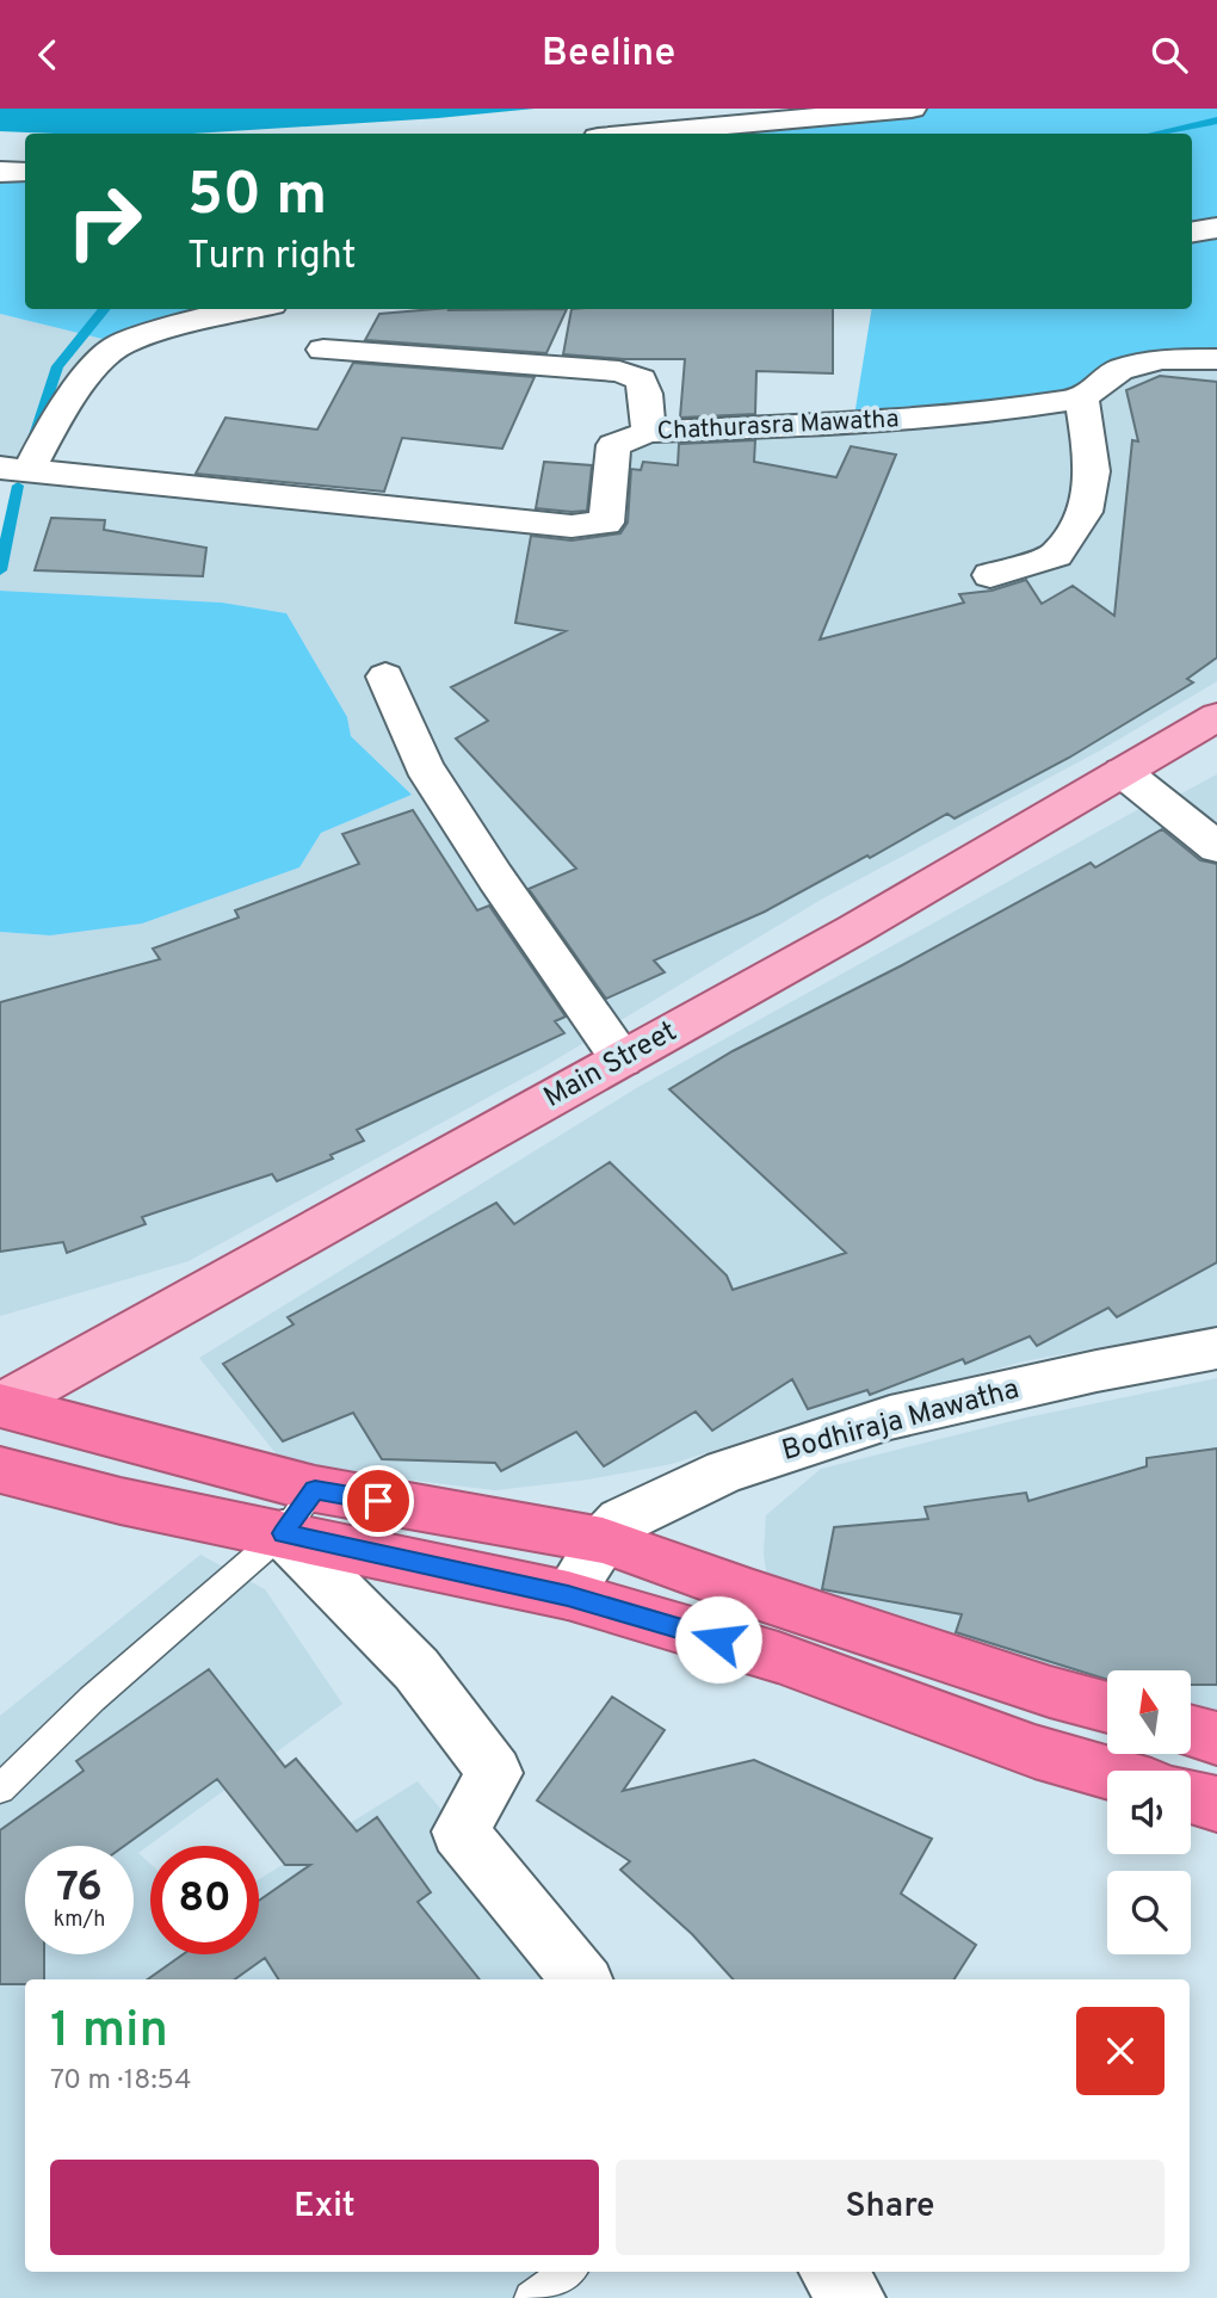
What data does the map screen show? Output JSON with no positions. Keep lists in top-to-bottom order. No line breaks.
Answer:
{"streets":{"main road":["Main Street"],"street":["Chathurasra Mawatha","Bodhiraja Mawatha"]},"north":"top","page":{"header":"Beeline","turn":["50 m","Turn right"],"speed":"76 km/h","limit":"80","heading":["1 min","70 m · 18:54"],"buttons":["Exit","Share"]}}
